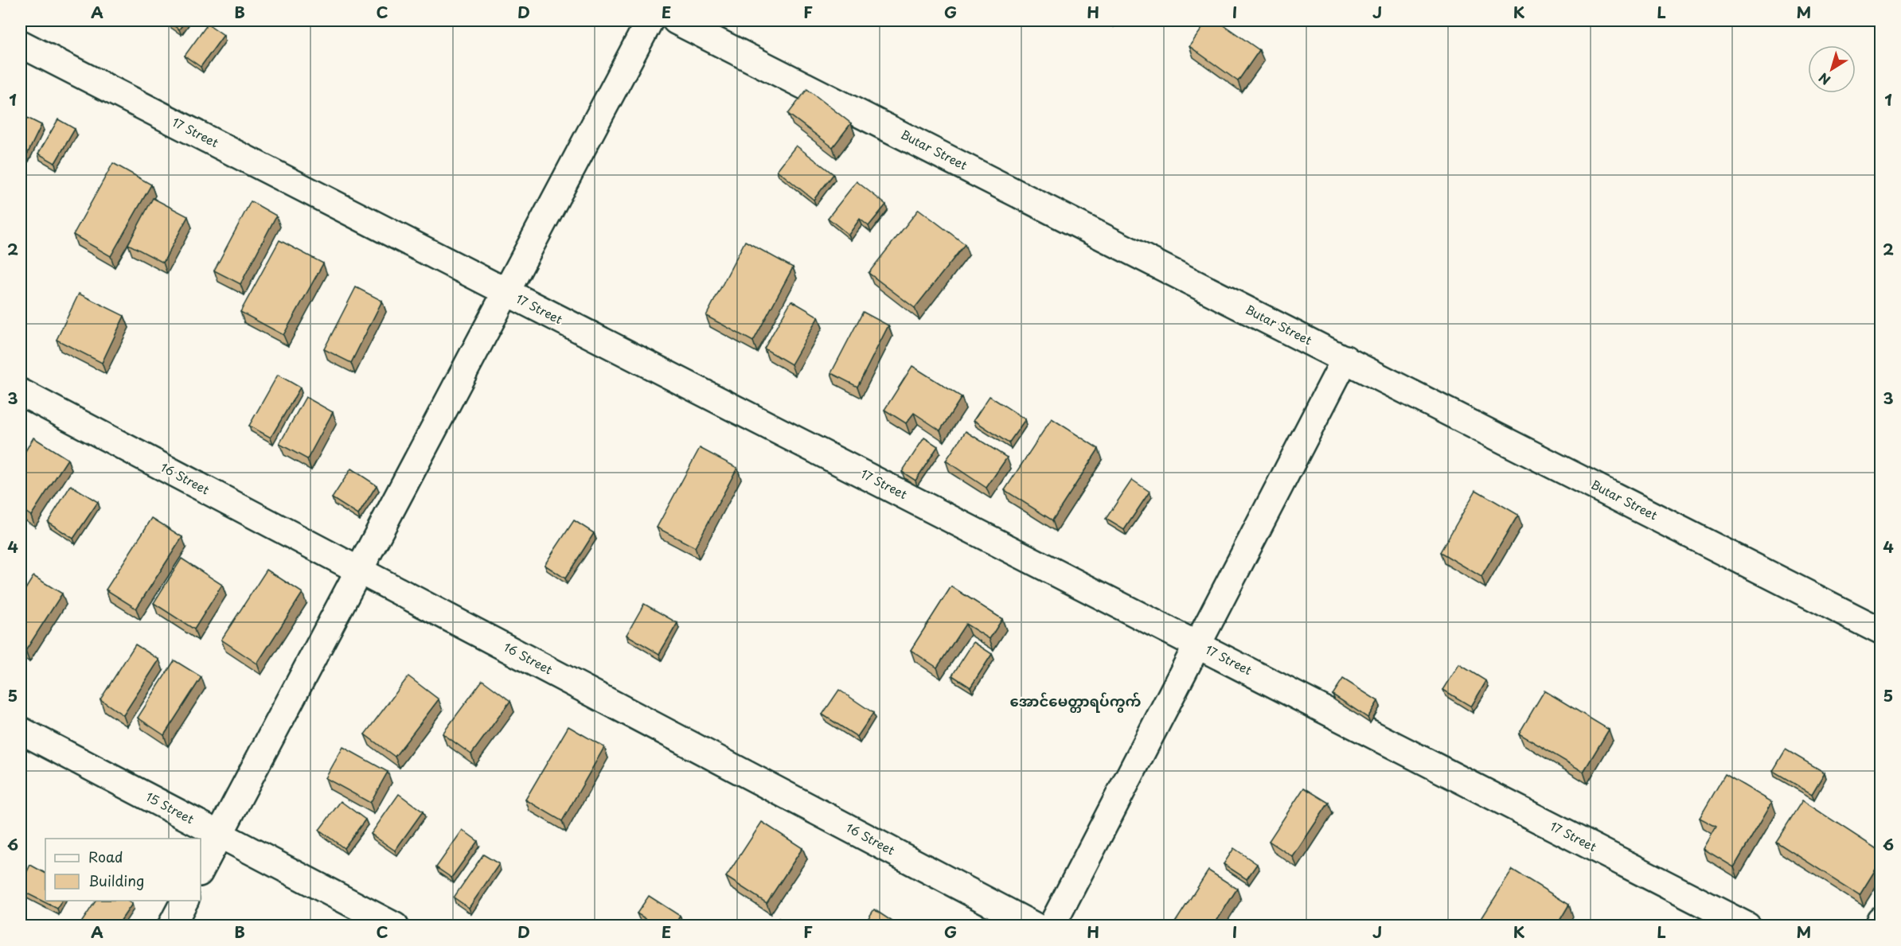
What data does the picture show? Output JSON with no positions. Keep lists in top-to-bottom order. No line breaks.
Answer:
{"streets":{"street":["17 Street","Butar Street","16 Street","15 Street"]},"districts":["အောင်မေတ္တာရပ်ကွက်"],"legend":["Road","Building"],"north":"bottom left","grid":{"columns":["A","B","C","D","E","F","G","H","I","J","K","L","M"],"rows":["1","2","3","4","5","6"]}}
